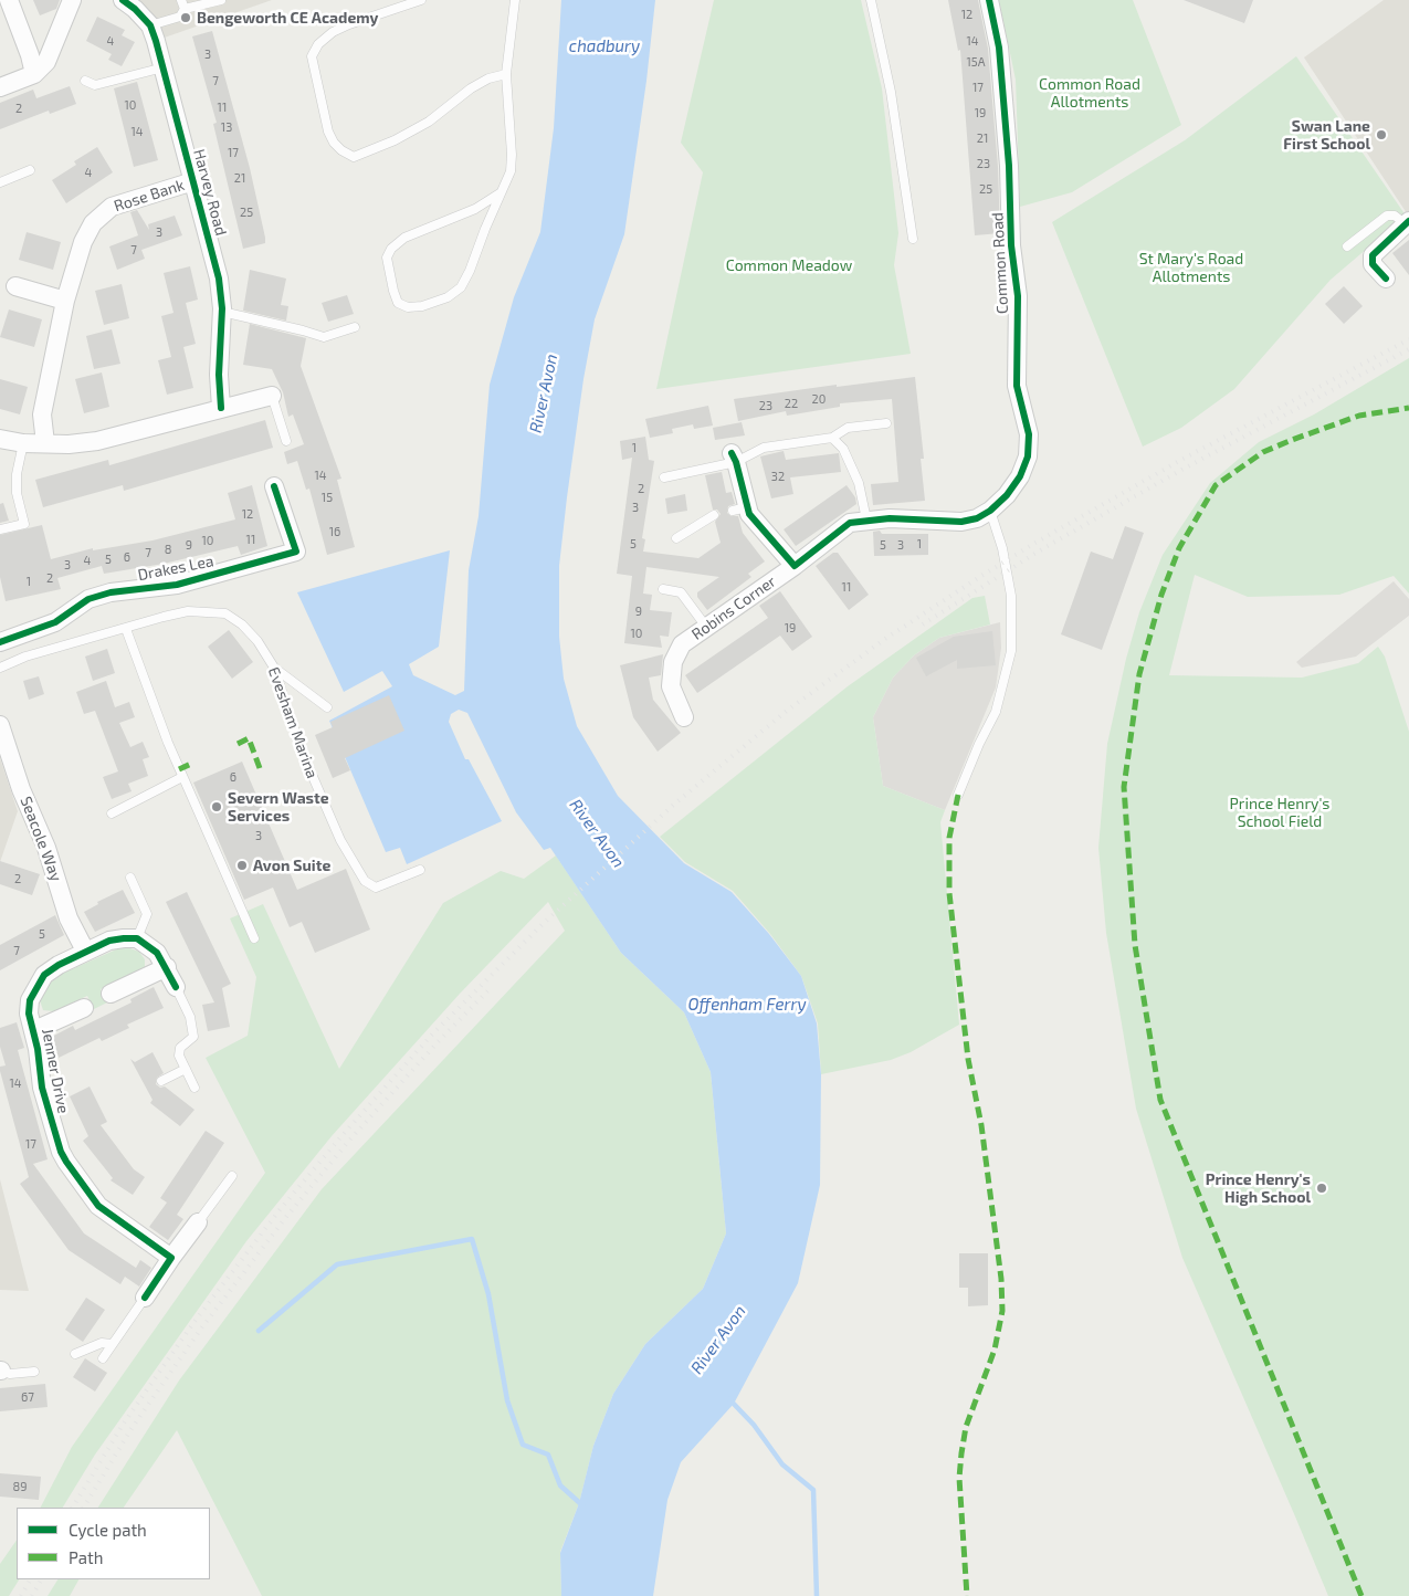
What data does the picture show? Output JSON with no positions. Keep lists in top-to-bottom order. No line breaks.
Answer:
{"streets":{"street":["Harvey Road","Rose Bank","Common Road","Drakes Lea","Robins Corner","Seacole Way","Jenner Drive"],"lane":["Evesham Marina"]},"crossings":[["Harvey Road","Rose Bank"],["Common Road","Robins Corner"],["Seacole Way","Jenner Drive"]],"water":["chadbury","River Avon","Offenham Ferry"],"parks":["Common Road Allotments","St Mary's Road Allotments","Common Meadow","Prince Henry's School Field"],"places":["Bengeworth CE Academy","Swan Lane First School","Severn Waste Services","Avon Suite","Prince Henry's High School"],"house_numbers":["12","4","14","3","15A","7","17","10","11","2","19","13","14","21","17","23","4","21","25","25","3","7","20","22","23","1","14","32","2","15","3","12","16","11","10","5","1","9","5","3","8","7","6","5","4","3","2","1","11","9","19","10","6","3","2","5","7","14","17","67","89"],"legend":["Cycle path","Path"]}
